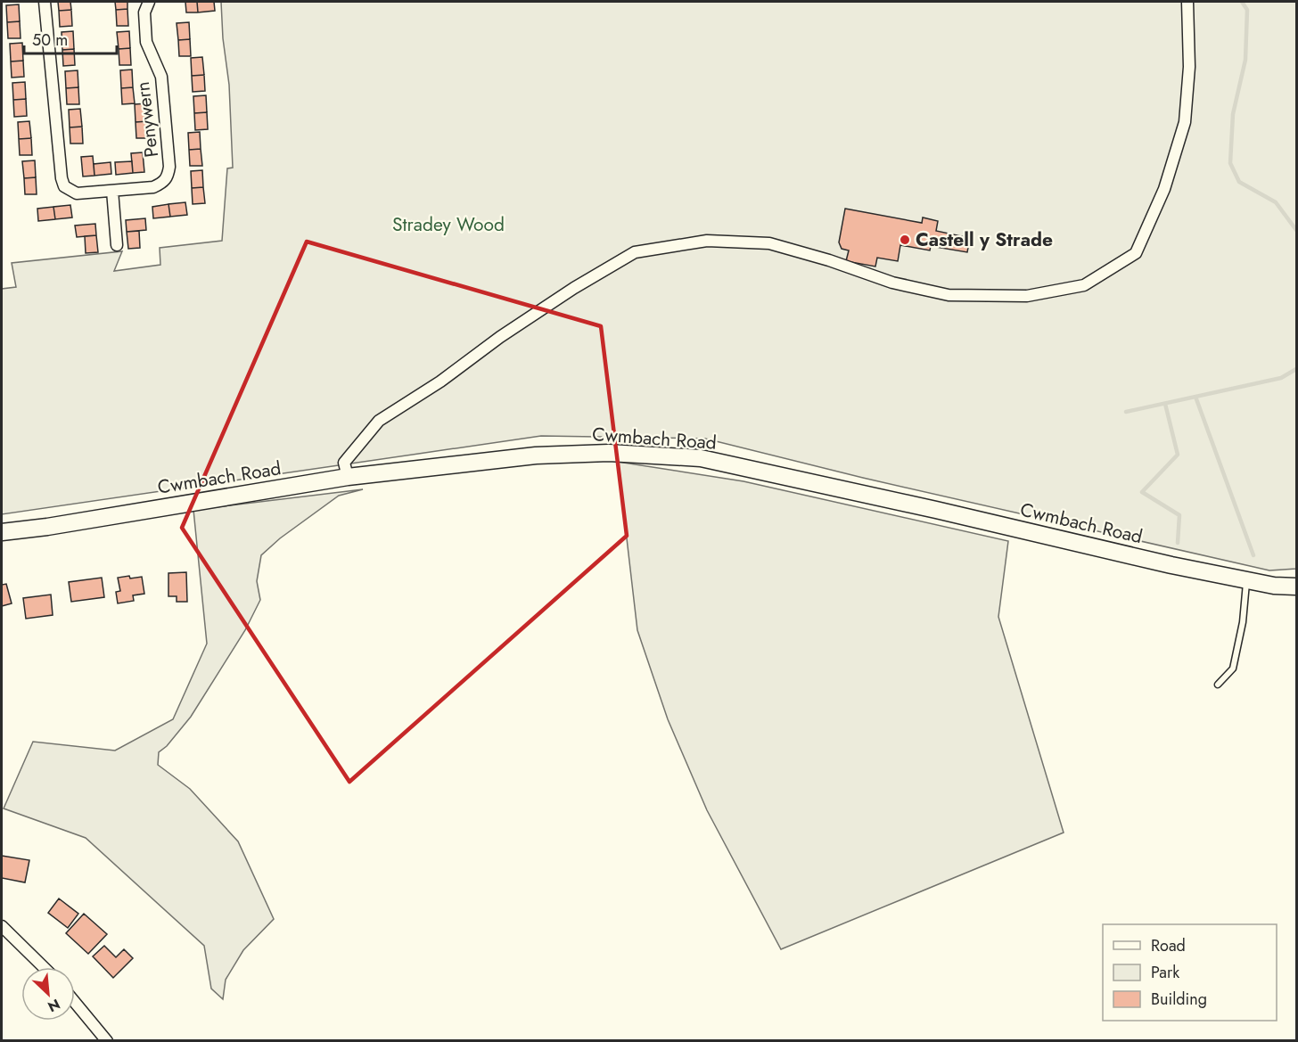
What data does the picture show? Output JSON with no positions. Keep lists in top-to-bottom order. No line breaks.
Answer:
{"streets":{"main road":["Cwmbach Road"],"street":["Penywern"]},"parks":["Stradey Wood"],"places":["Castell y Strade"],"legend":["Road","Park","Building"],"scale_bar":"50 m","north":"bottom right"}
